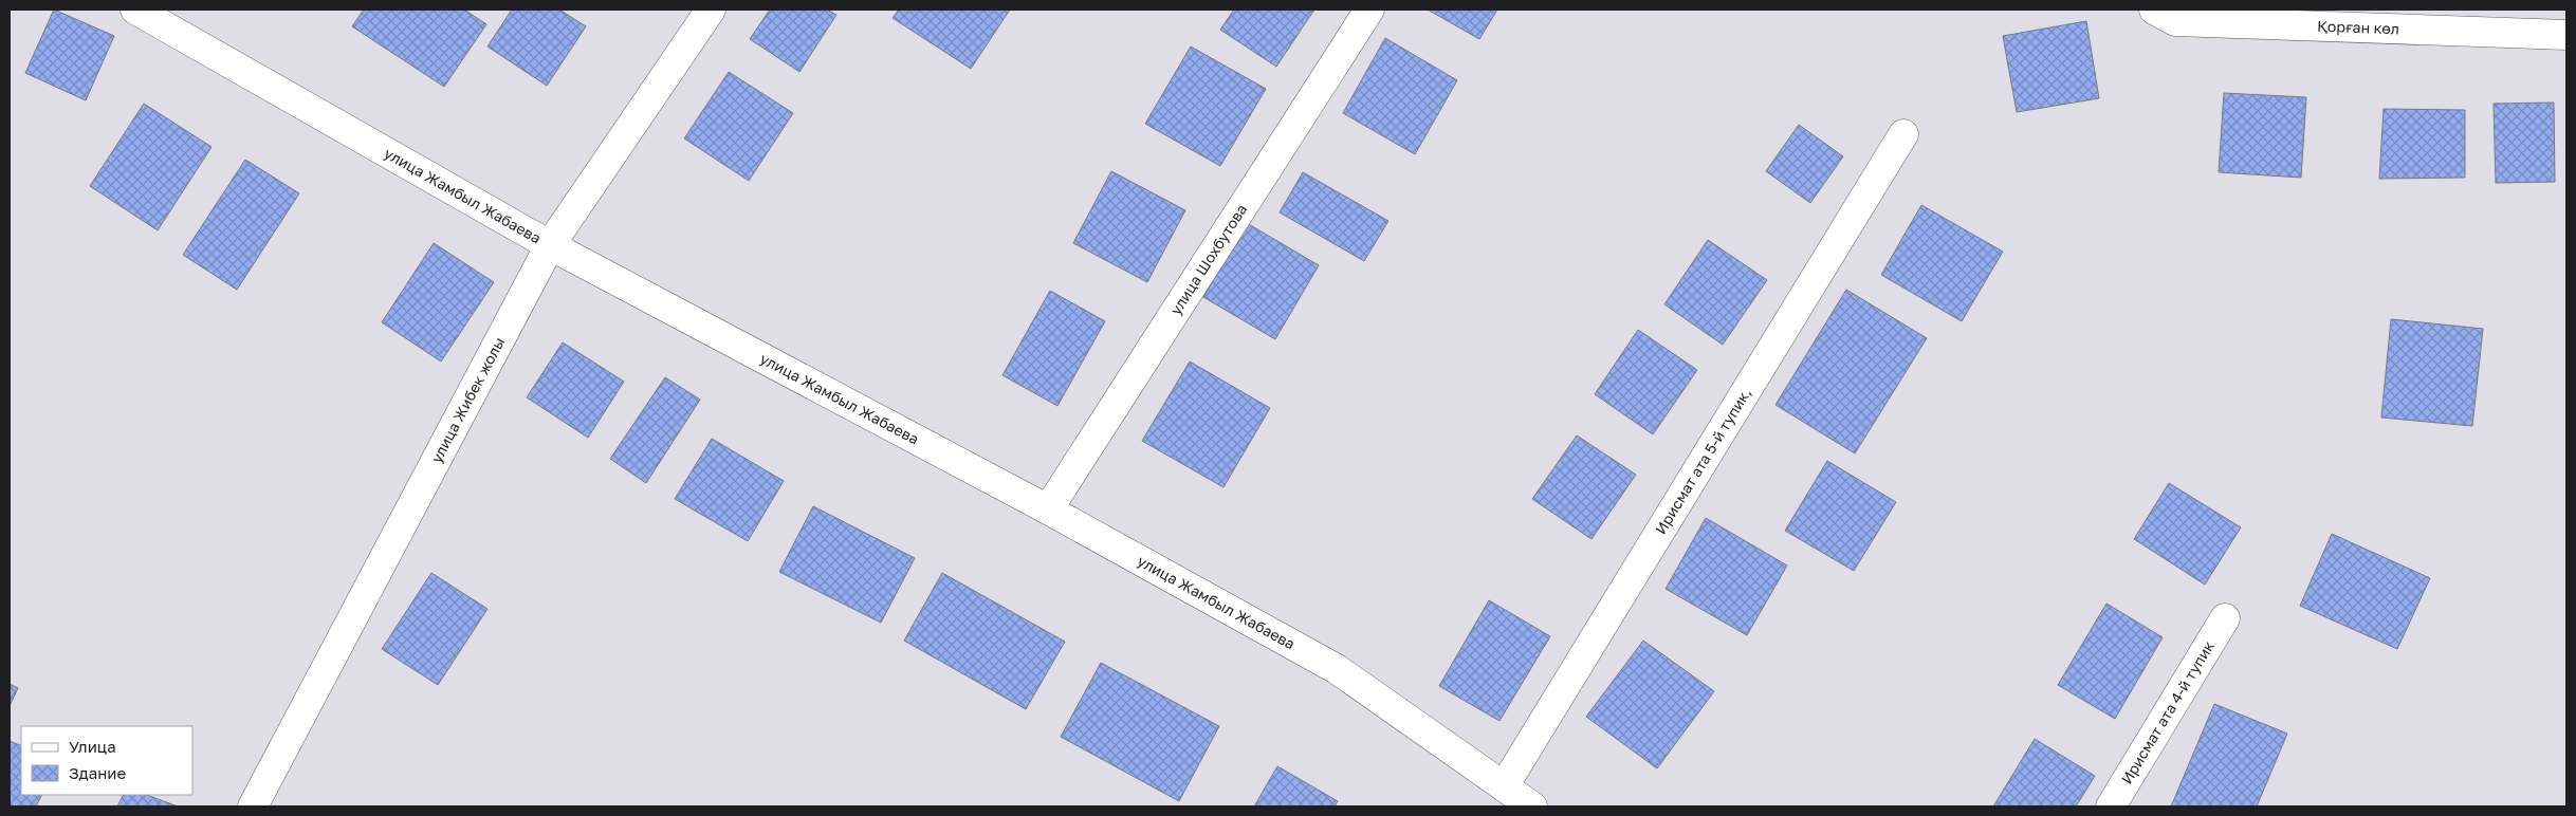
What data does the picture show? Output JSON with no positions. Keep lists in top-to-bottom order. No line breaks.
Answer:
{"streets":{"street":["Қорған көл","улица Жамбыл Жабаева","улица Шохбутова","улица Жибек жолы","Ирисмат ата 5-й тупик,","Ирисмат ата 4-й тупик"]},"crossings":[["улица Жамбыл Жабаева","улица Шохбутова"],["улица Жамбыл Жабаева","улица Жибек жолы"],["улица Жамбыл Жабаева","Ирисмат ата 5-й тупик,"]],"legend":["Улица","Здание"]}
